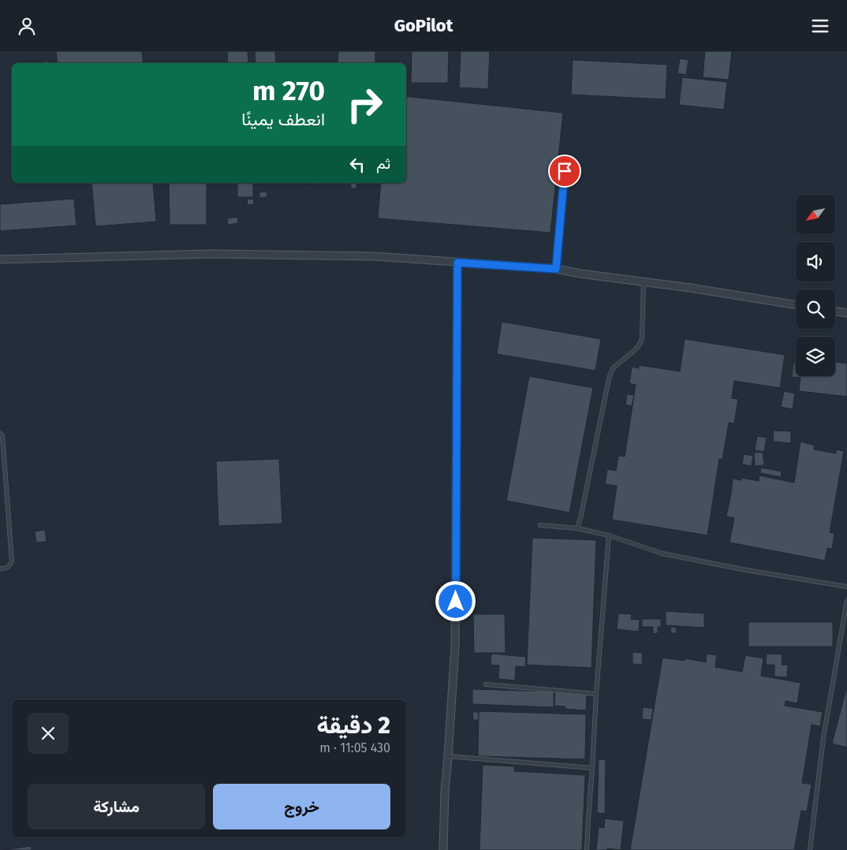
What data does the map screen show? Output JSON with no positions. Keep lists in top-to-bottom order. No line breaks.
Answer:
{"north":"bottom left","page":{"header":"GoPilot","turn":["270 m","انعطف يمينًا"],"then":"ثم","heading":["2 دقيقة","430 m · 11:05"],"buttons":["خروج","مشاركة"]}}
